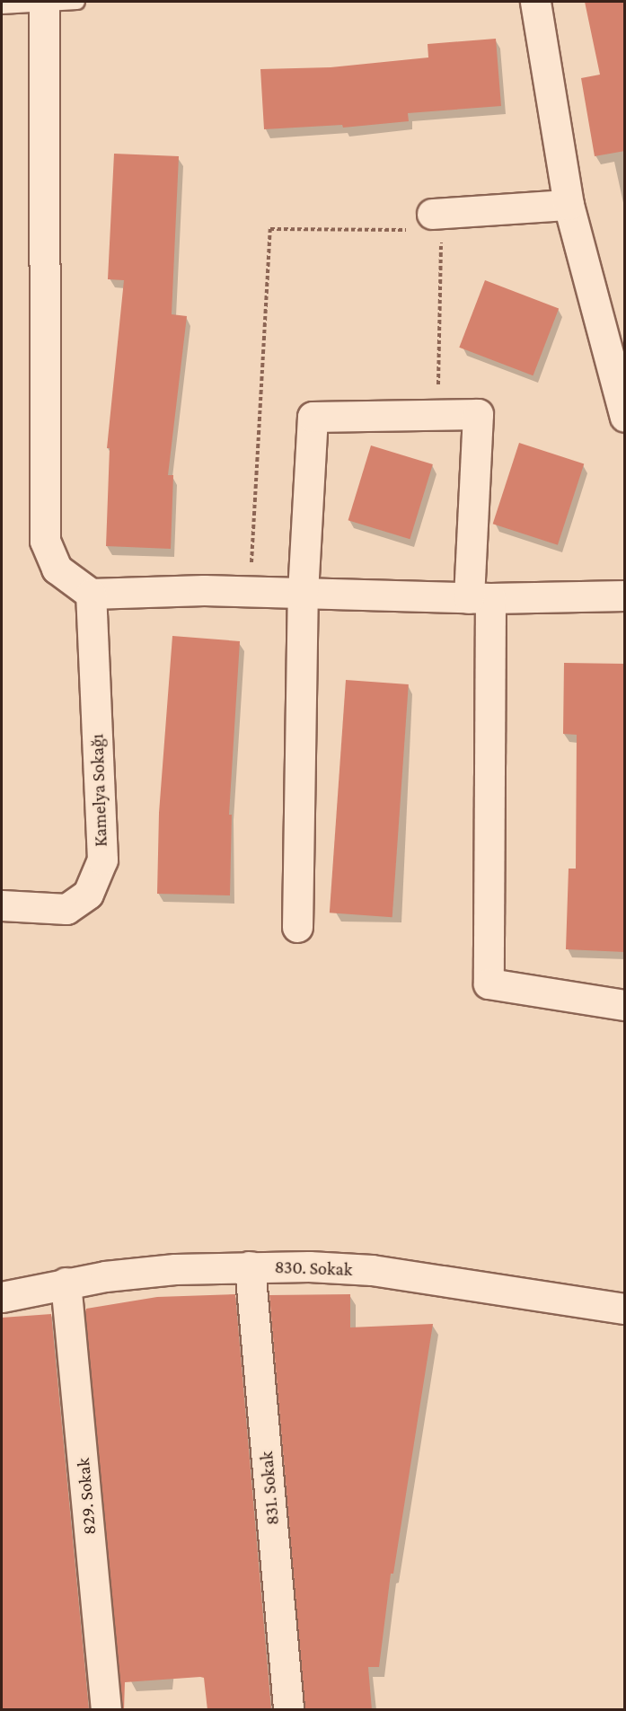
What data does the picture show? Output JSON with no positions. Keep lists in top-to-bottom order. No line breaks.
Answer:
{"streets":{"street":["Kamelya Sokağı","830. Sokak","831. Sokak","829. Sokak"]},"crossings":[["830. Sokak","831. Sokak"],["830. Sokak","829. Sokak"]]}
